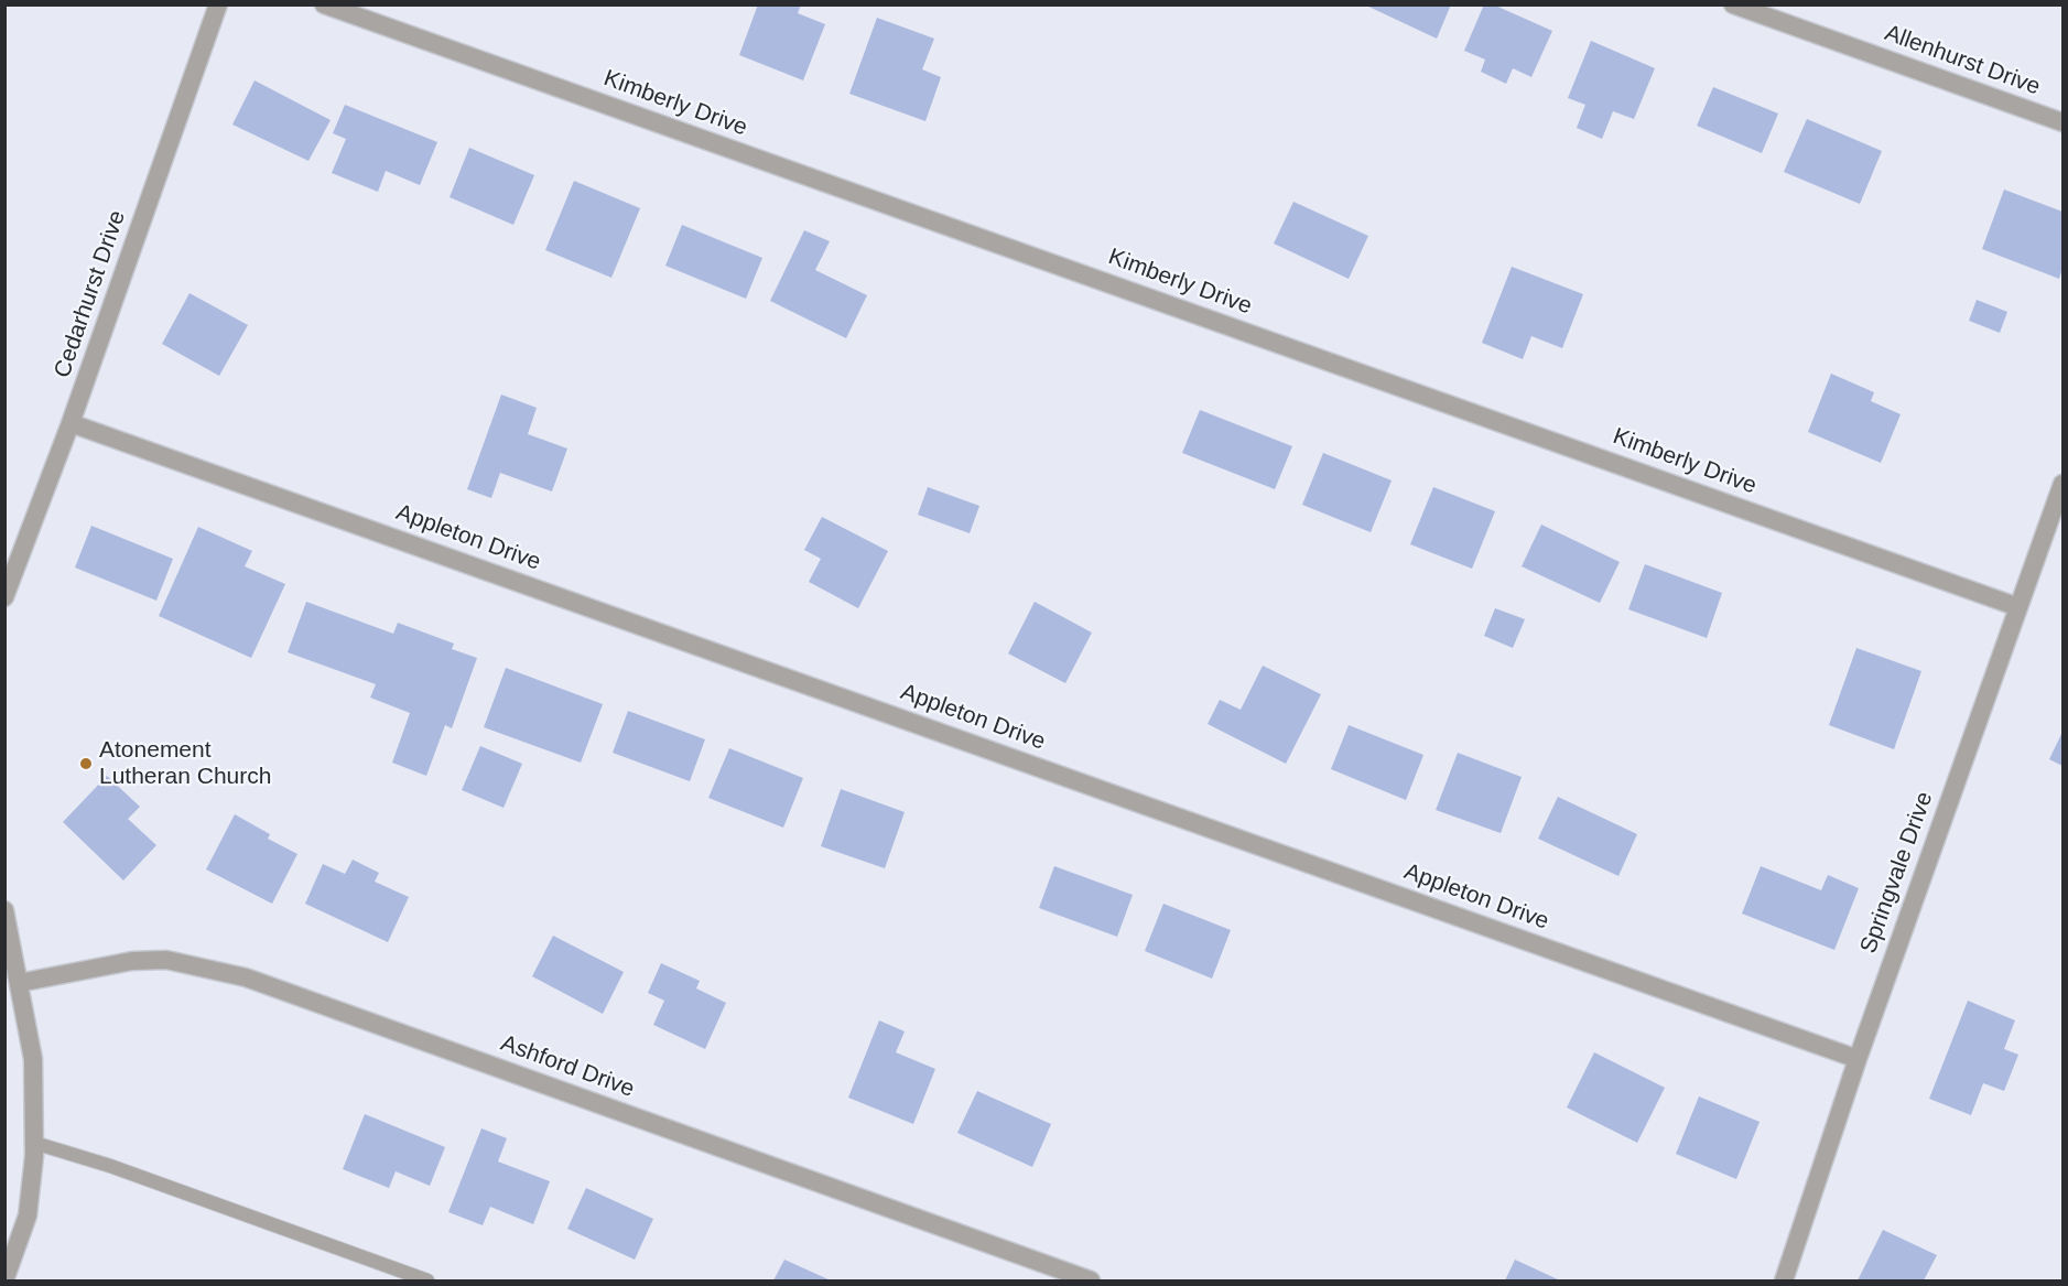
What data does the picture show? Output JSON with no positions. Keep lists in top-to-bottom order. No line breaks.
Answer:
{"streets":{"street":["Allenhurst Drive","Kimberly Drive","Cedarhurst Drive","Appleton Drive","Springvale Drive","Ashford Drive"]},"crossings":[["Kimberly Drive","Springvale Drive"],["Cedarhurst Drive","Appleton Drive"],["Appleton Drive","Springvale Drive"]],"places":["Atonement Lutheran Church"]}
